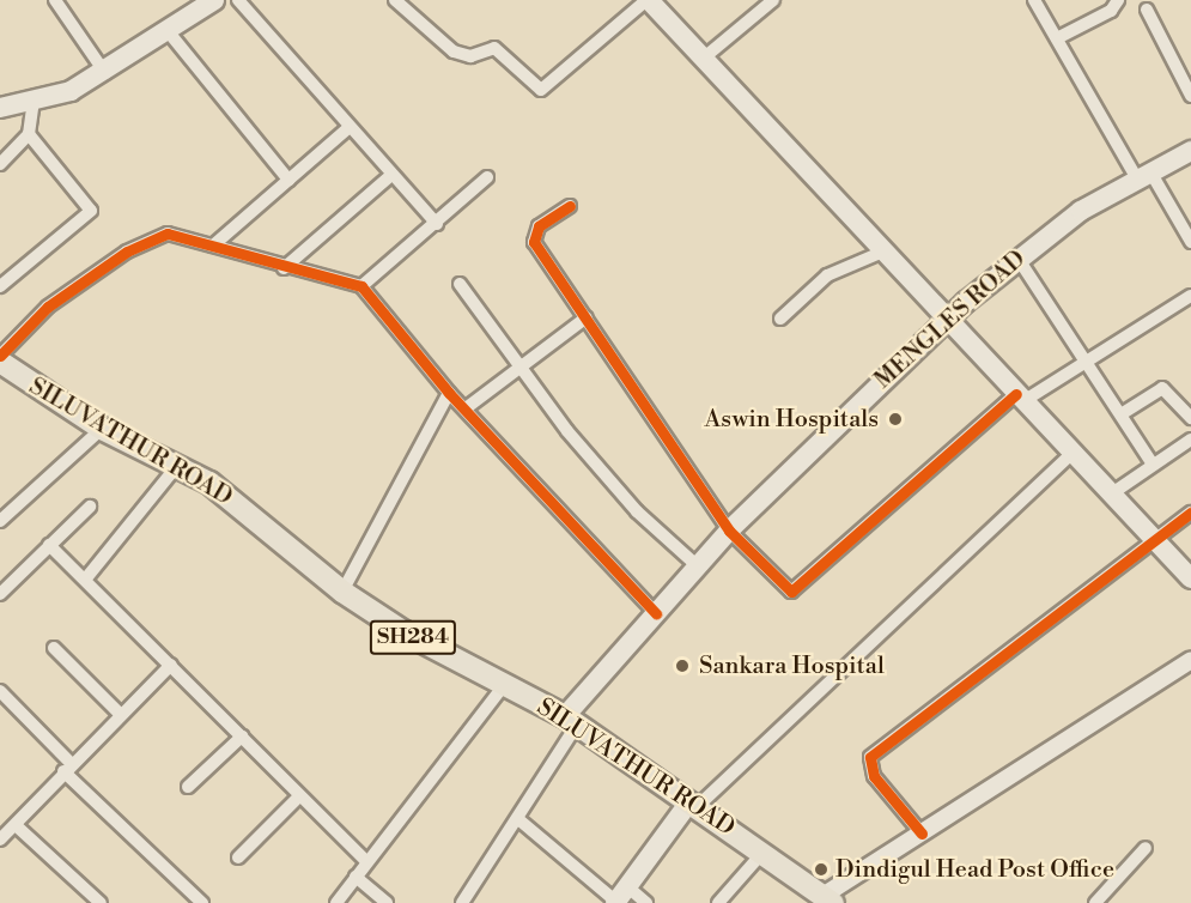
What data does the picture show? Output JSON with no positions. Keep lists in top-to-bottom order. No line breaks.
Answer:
{"streets":{"main road":["MENGLES ROAD","SILUVATHUR ROAD","SH284"]},"crossings":[["MENGLES ROAD","SILUVATHUR ROAD"]],"places":["Aswin Hospitals","Sankara Hospital","Dindigul Head Post Office"]}
